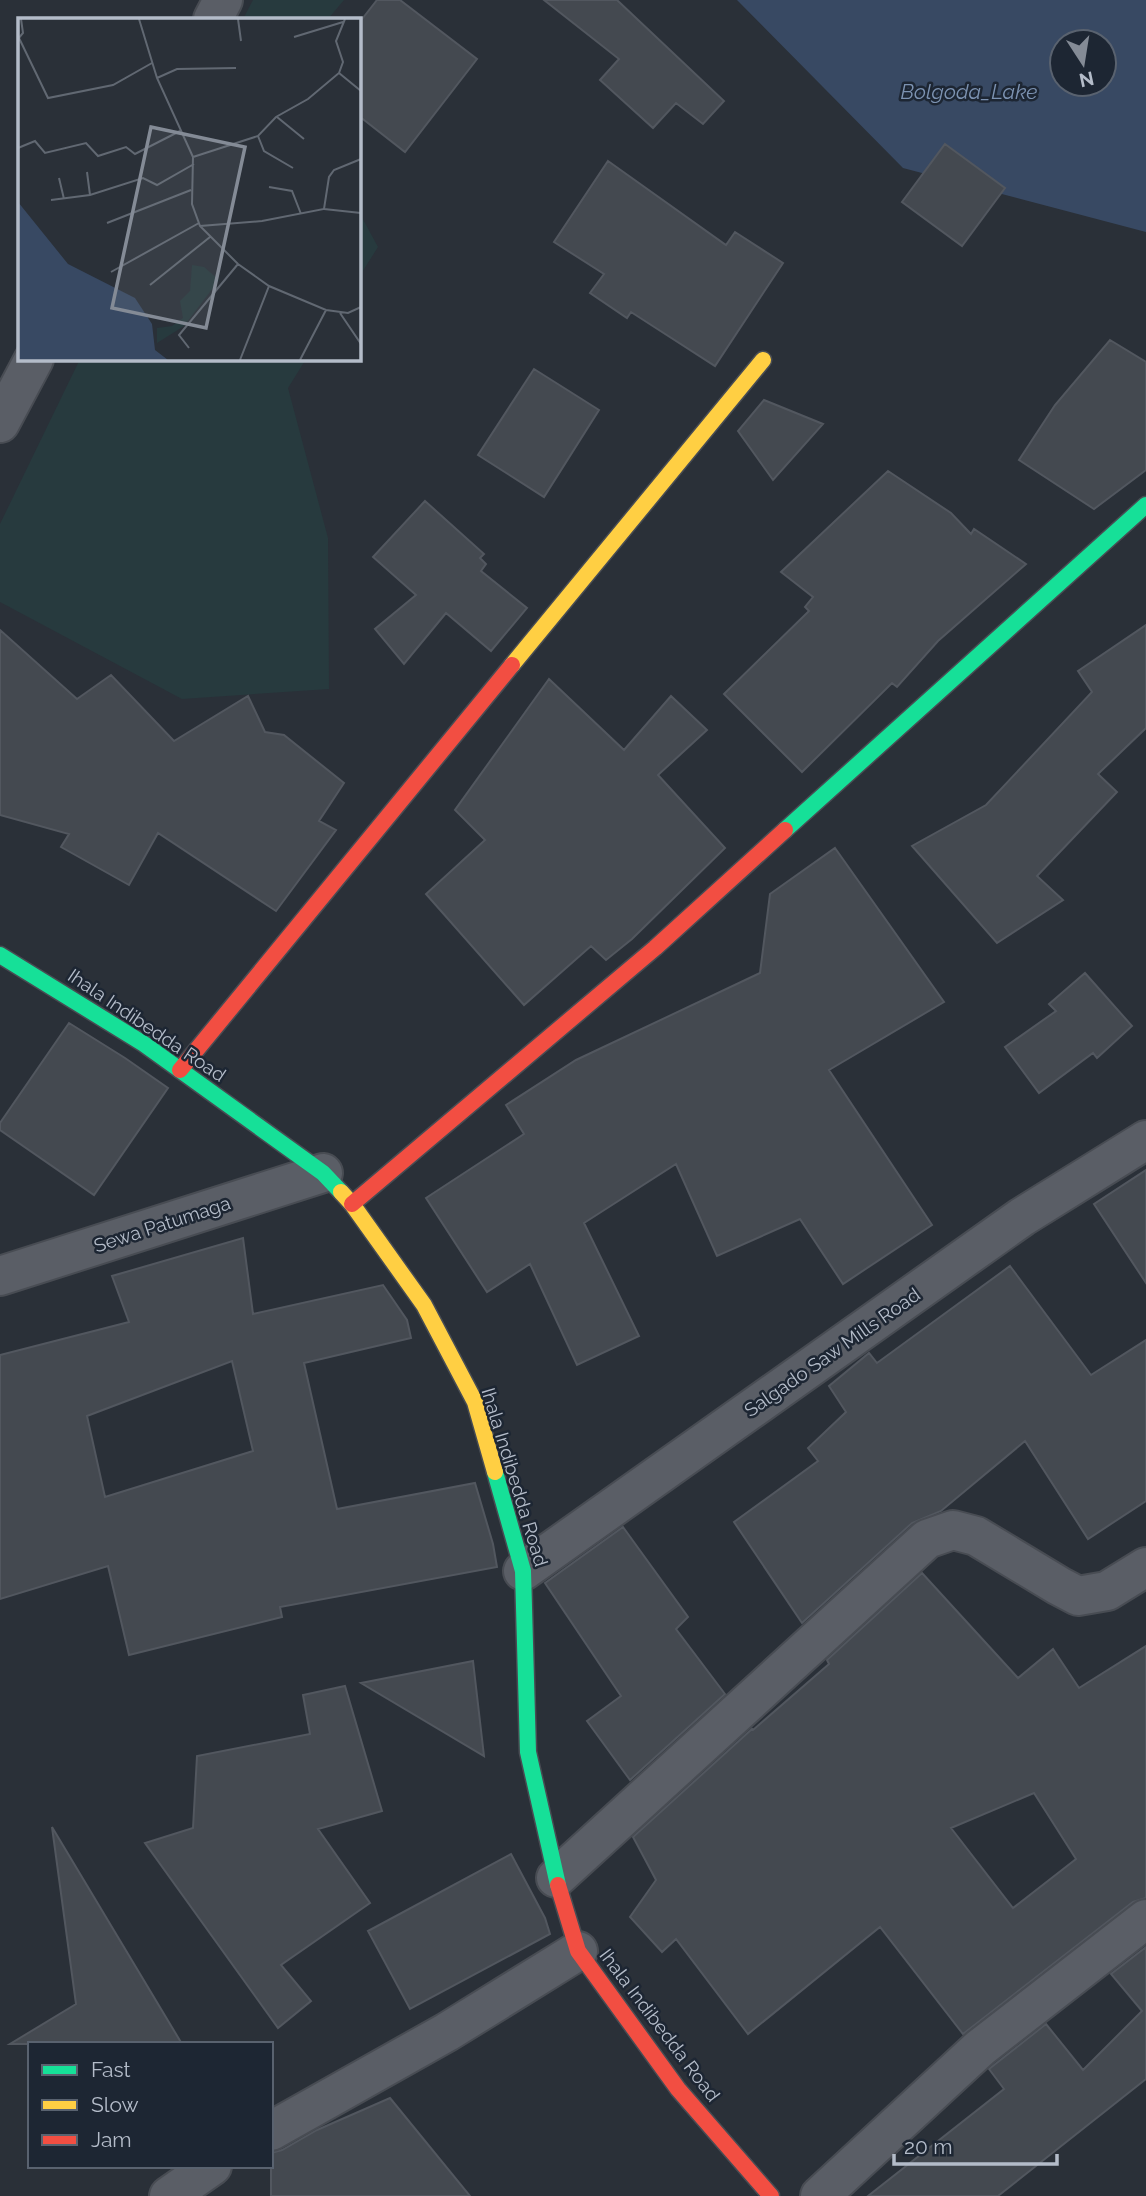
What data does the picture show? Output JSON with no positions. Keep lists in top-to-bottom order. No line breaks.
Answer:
{"streets":{"street":["Ihala Indibedda Road","Sewa Patumaga","Salgado Saw Mills Road"]},"crossings":[["Ihala Indibedda Road","Sewa Patumaga"],["Ihala Indibedda Road","Salgado Saw Mills Road"]],"water":["Bolgoda_Lake"],"legend":["Fast","Slow","Jam"],"scale_bar":"20 m","north":"bottom"}
